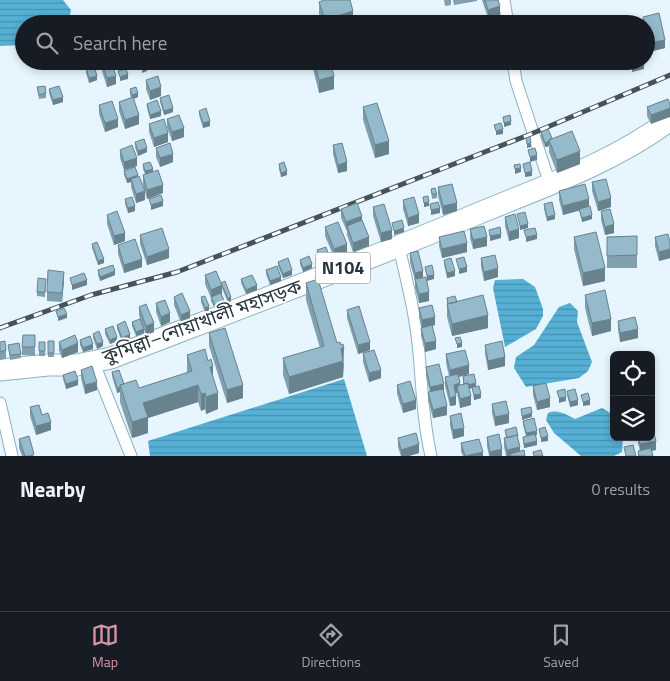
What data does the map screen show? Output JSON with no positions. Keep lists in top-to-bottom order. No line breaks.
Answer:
{"streets":{"highway":["N104","কুমিল্লা–নোয়াখালী মহাসড়ক"]},"page":{"search":"Search here","heading":["Nearby","0 results"],"nav":["Map","Directions","Saved"]}}
